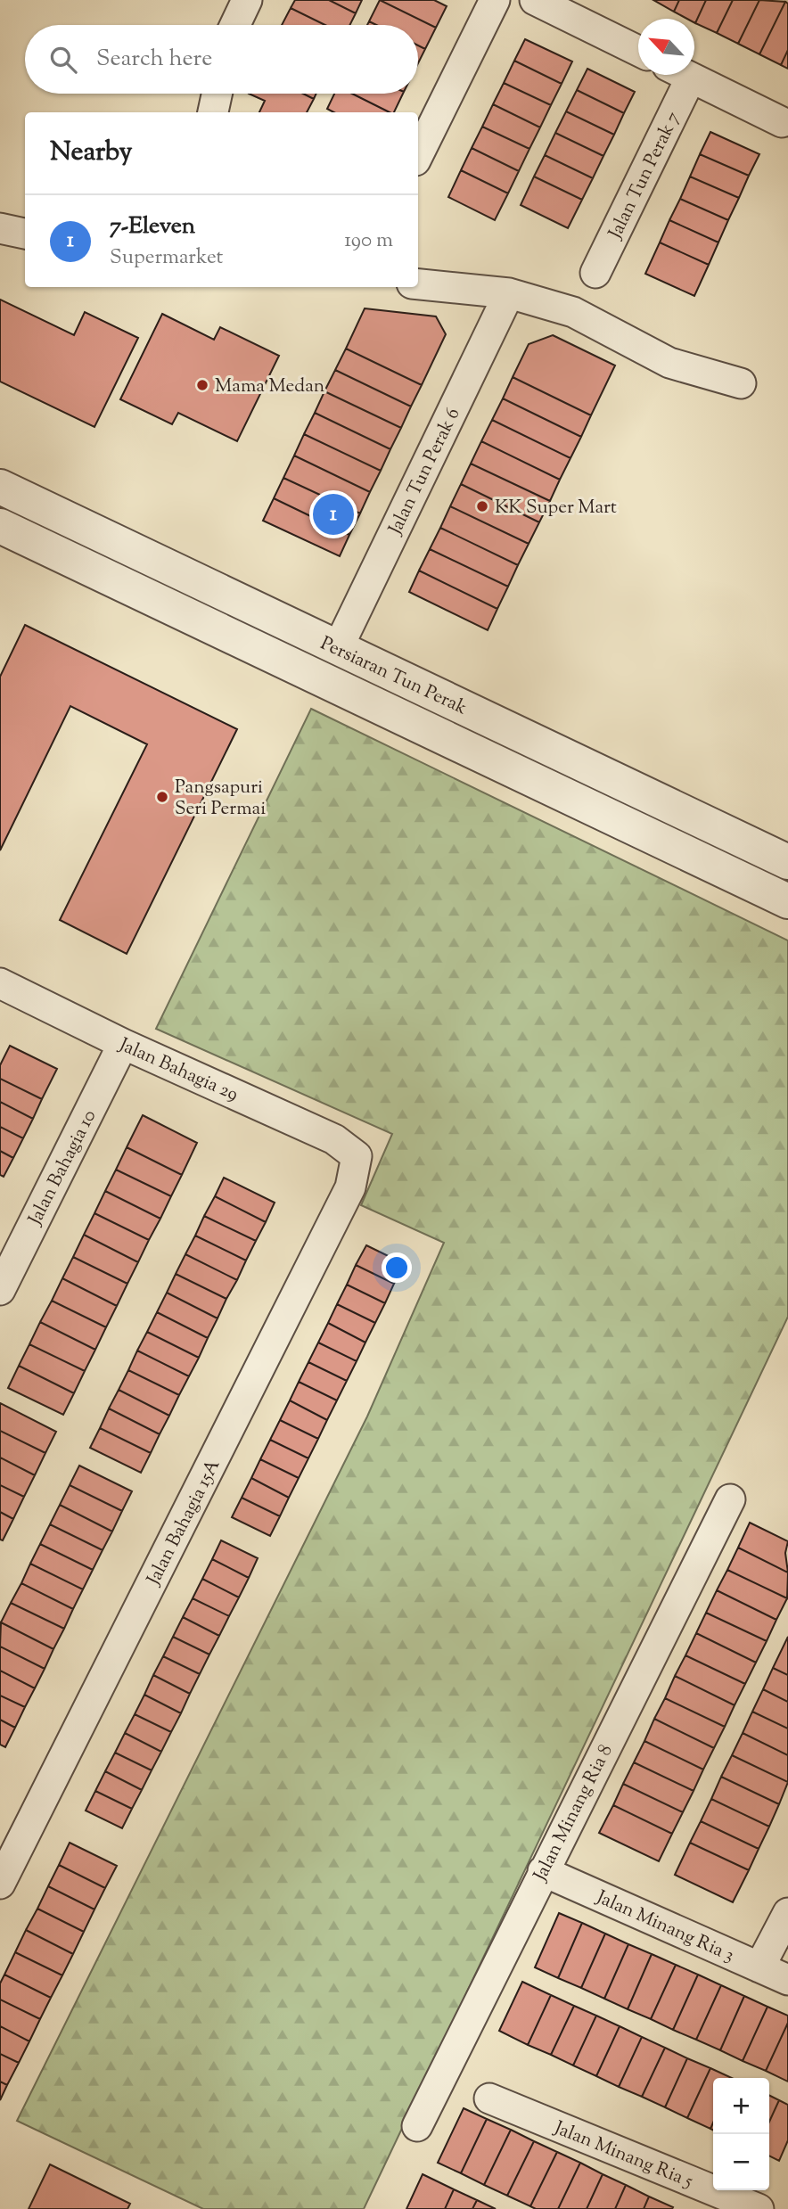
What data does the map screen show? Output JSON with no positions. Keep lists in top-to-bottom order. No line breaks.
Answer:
{"streets":{"street":["Jalan Tun Perak 7","Jalan Tun Perak 6","Persiaran Tun Perak","Jalan Bahagia 29","Jalan Bahagia 10","Jalan Bahagia 15A","Jalan Minang Ria 8","Jalan Minang Ria 3","Jalan Minang Ria 5"]},"crossings":[["Jalan Tun Perak 6","Persiaran Tun Perak"],["Jalan Bahagia 29","Jalan Bahagia 10"],["Jalan Bahagia 29","Jalan Bahagia 15A"],["Jalan Minang Ria 8","Jalan Minang Ria 3"]],"places":["Mama Medan","KK Super Mart","Pangsapuri Seri Permai"],"north":"top left","page":{"search":"Search here","heading":"Nearby","list":[{"mark":"1","name":"7-Eleven","note":"Supermarket","value":"190 m"}],"pins":"1","map_buttons":["+","−"]}}
